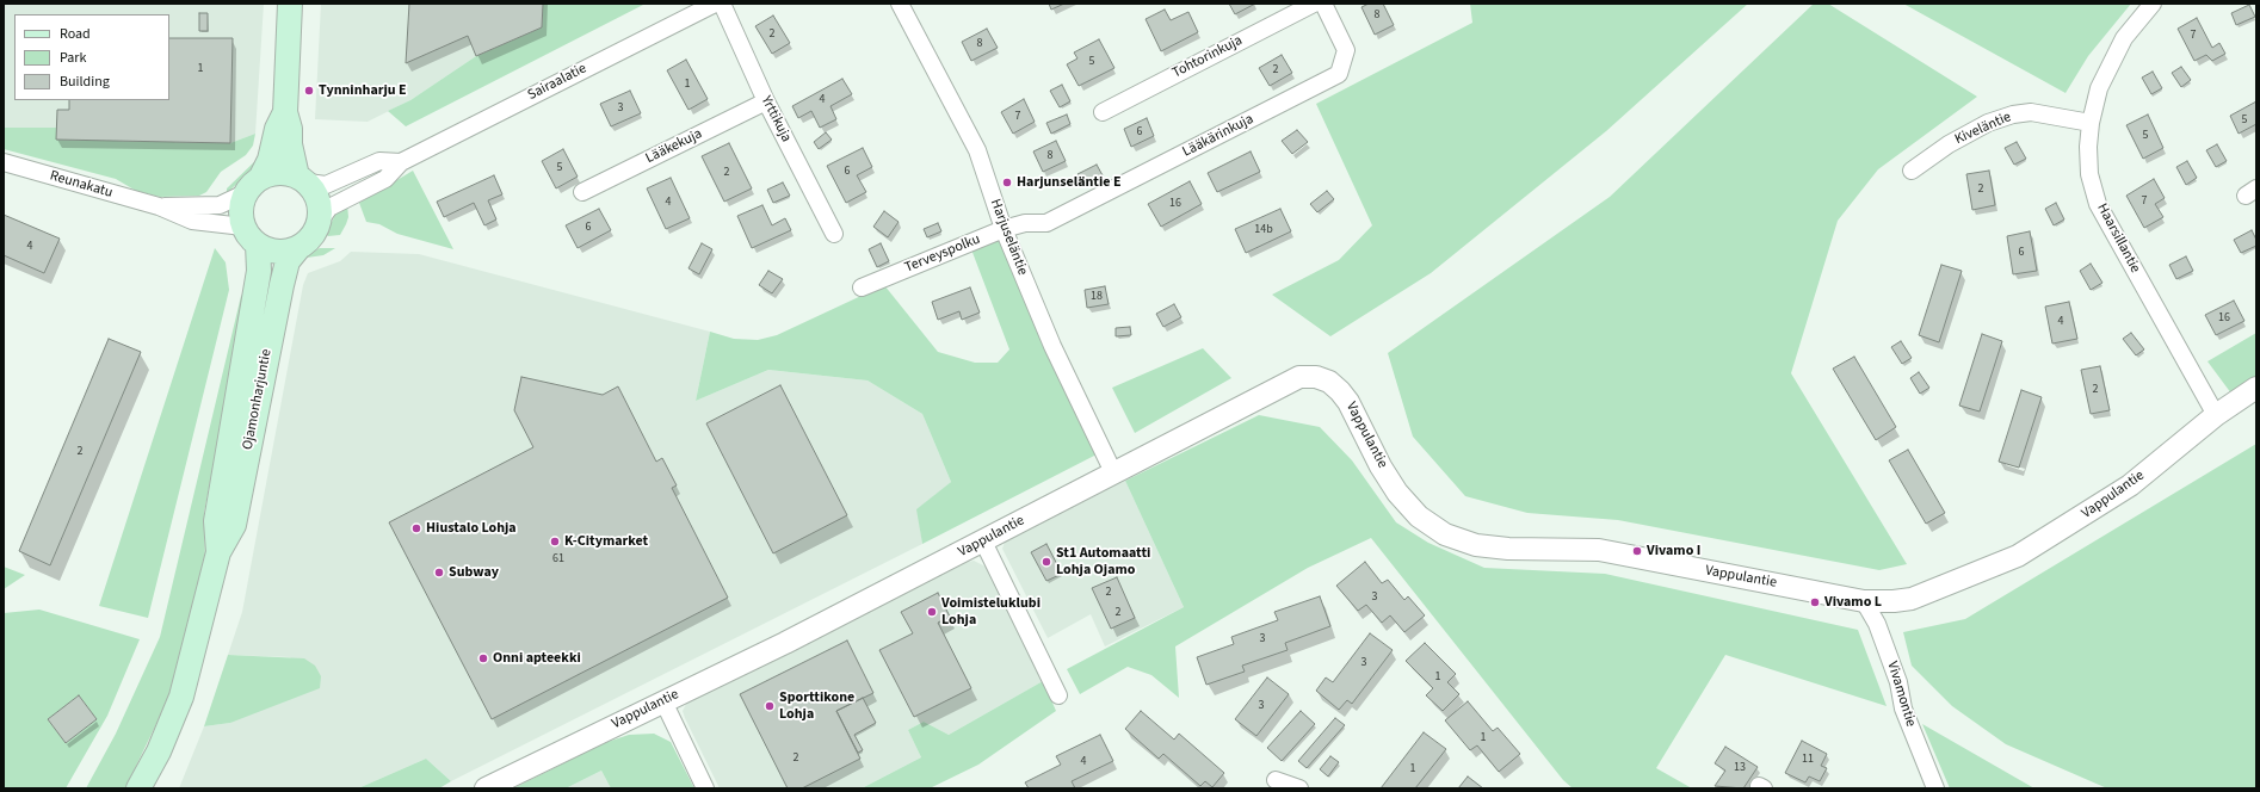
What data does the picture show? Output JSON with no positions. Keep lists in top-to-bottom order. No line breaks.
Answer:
{"streets":{"main road":["Ojamonharjuntie"],"street":["Tohtorinkuja","Sairaalatie","Yrttikuja","Kiveläntie","Lääkärinkuja","Lääkekuja","Reunakatu","Harjuseläntie","Haarsillantie","Terveyspolku","Vappulantie","Vivamontie"]},"crossings":[["Sairaalatie","Reunakatu"],["Sairaalatie","Ojamonharjuntie"],["Yrttikuja","Lääkekuja"],["Kiveläntie","Haarsillantie"],["Lääkärinkuja","Terveyspolku"],["Reunakatu","Ojamonharjuntie"],["Harjuseläntie","Terveyspolku"],["Harjuseläntie","Vappulantie"],["Haarsillantie","Vappulantie"],["Vappulantie","Vivamontie"]],"places":["Tynninharju E","Harjunseläntie E","Hiustalo Lohja","K-Citymarket","Vivamo I","St1 Automaatti Lohja Ojamo","Subway","Vivamo L","Voimisteluklubi Lohja","Onni apteekki","Sporttikone Lohja"],"house_numbers":["8","2","7","8","5","1","2","1","4","3","7","5","6","5","8","5","6","2","2","7","4","16","6","14b","4","6","18","16","4","2","2","61","2","3","2","3","3","1","3","1","2","11","4","13","1"],"legend":["Road","Park","Building"]}
